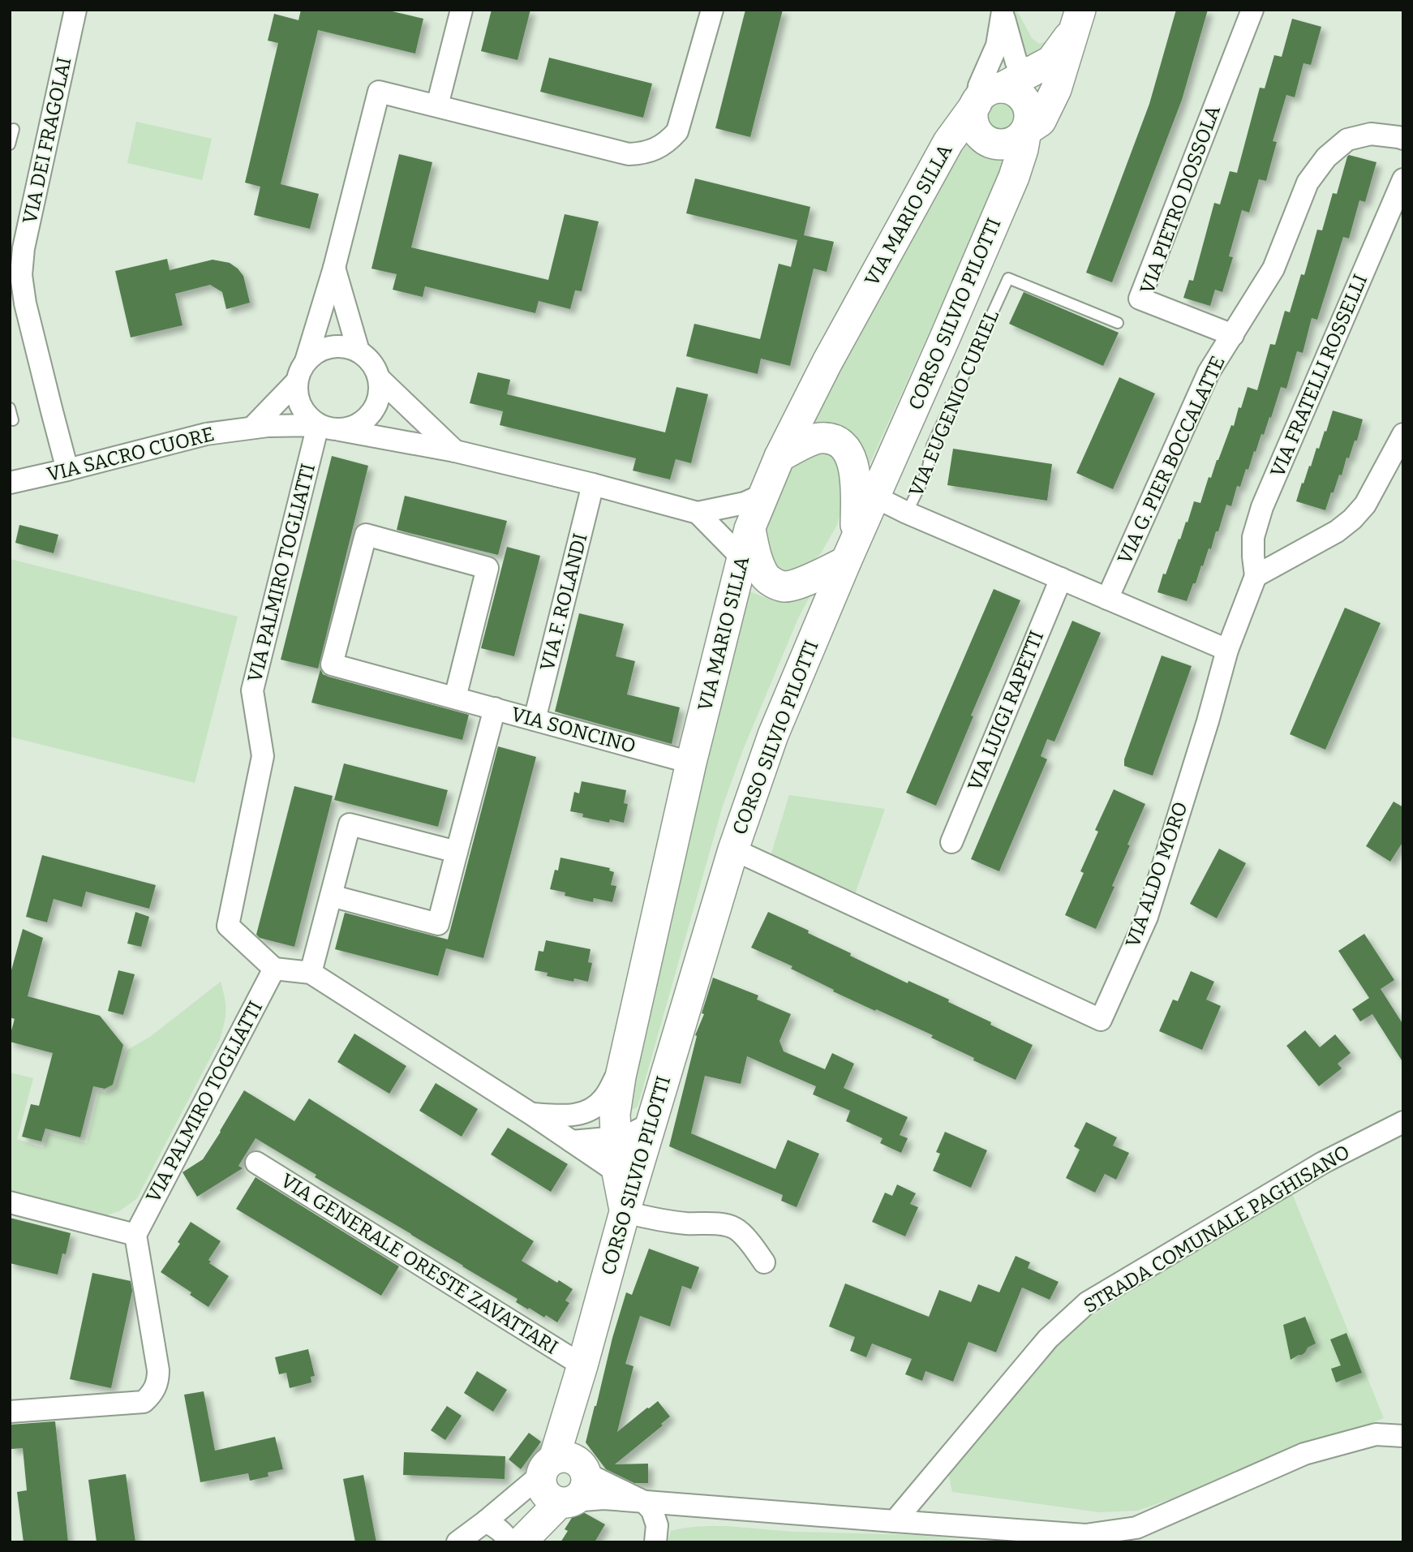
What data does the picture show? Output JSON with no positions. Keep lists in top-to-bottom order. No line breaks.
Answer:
{"streets":{"street":["VIA DEI FRAGOLAI","VIA PIETRO DOSSOLA","VIA MARIO SILLA","CORSO SILVIO PILOTTI","VIA FRATELLI ROSSELLI","VIA EUGENIO CURIEL","VIA SACRO CUORE","VIA G. PIER BOCCALATTE","VIA PALMIRO TOGLIATTI","VIA F. ROLANDI","VIA LUIGI RAPETTI","VIA SONCINO","VIA ALDO MORO","STRADA COMUNALE PAGHISANO","VIA GENERALE ORESTE ZAVATTARI"]},"crossings":[["VIA DEI FRAGOLAI","VIA SACRO CUORE"],["VIA PIETRO DOSSOLA","VIA G. PIER BOCCALATTE"],["VIA MARIO SILLA","CORSO SILVIO PILOTTI"],["VIA MARIO SILLA","VIA EUGENIO CURIEL"],["VIA MARIO SILLA","VIA SONCINO"],["CORSO SILVIO PILOTTI","VIA EUGENIO CURIEL"],["CORSO SILVIO PILOTTI","VIA ALDO MORO"],["CORSO SILVIO PILOTTI","VIA GENERALE ORESTE ZAVATTARI"],["VIA FRATELLI ROSSELLI","VIA ALDO MORO"],["VIA EUGENIO CURIEL","VIA G. PIER BOCCALATTE"],["VIA EUGENIO CURIEL","VIA LUIGI RAPETTI"],["VIA EUGENIO CURIEL","VIA ALDO MORO"],["VIA SACRO CUORE","VIA PALMIRO TOGLIATTI"],["VIA F. ROLANDI","VIA SONCINO"]]}
